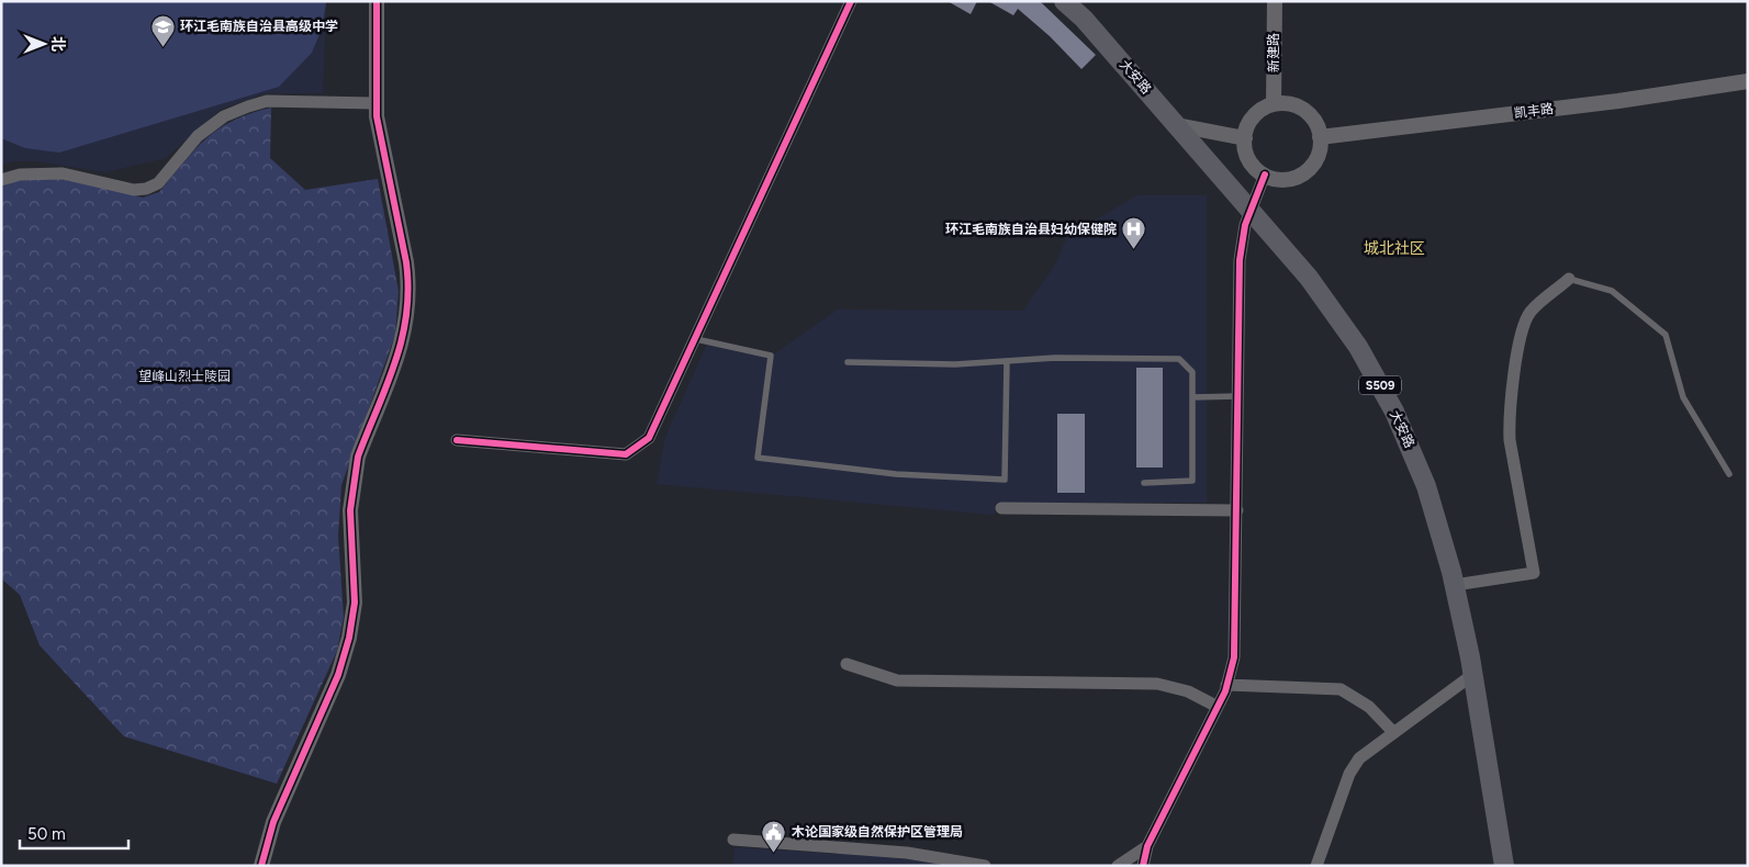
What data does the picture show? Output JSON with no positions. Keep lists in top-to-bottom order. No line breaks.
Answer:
{"streets":{"main road":["大安路","S509"],"street":["新建路","凯丰路"]},"crossings":[["新建路","凯丰路"]],"districts":["城北社区"],"parks":["望峰山烈士陵园"],"places":{"school or university":["环江毛南族自治县高级中学"],"hospital":["环江毛南族自治县妇幼保健院"],"public building":["木论国家级自然保护区管理局"]},"scale_bar":"50 m","north":"right"}
